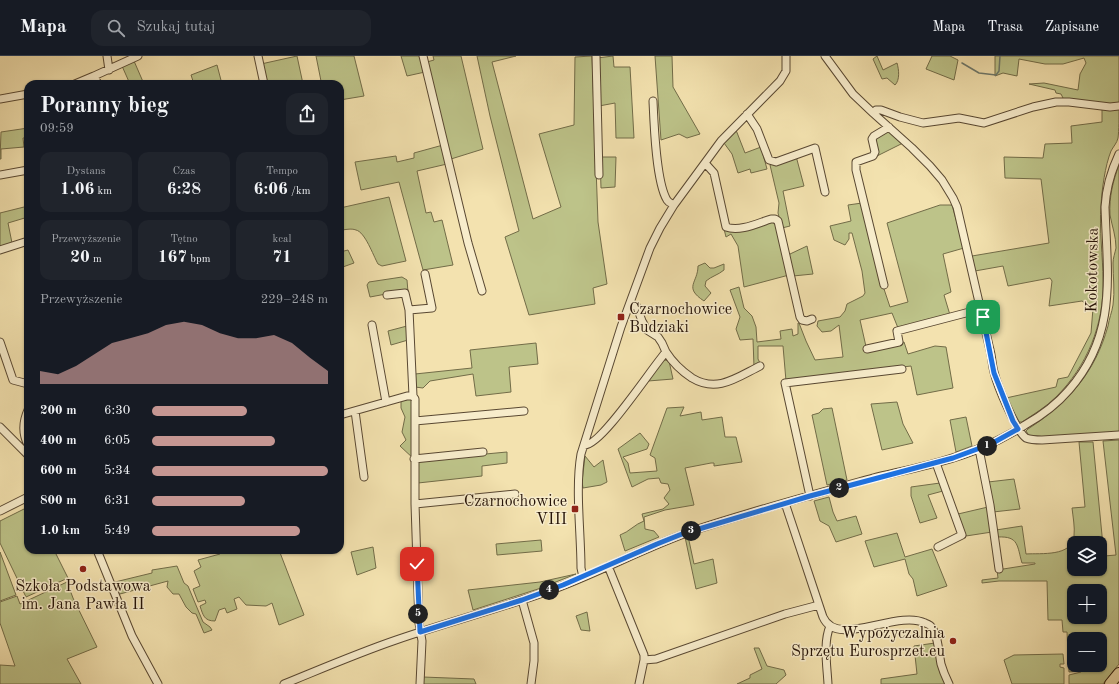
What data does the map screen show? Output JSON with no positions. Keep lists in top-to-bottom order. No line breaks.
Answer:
{"streets":{"street":["Kokotowska"]},"places":{"transit":["Czarnochowice Budziaki","Czarnochowice VIII"],"other":["Szkoła Podstawowa im. Jana Pawła II","Wypożyczalnia Sprzętu Eurosprzet.eu"]},"page":{"header":"Mapa","search":"Szukaj tutaj","nav":["Mapa","Trasa","Zapisane"],"heading":["Poranny bieg","09:59"],"stats":[["Dystans","1.06 km"],["Czas","6:28"],["Tempo","6:06 /km"],["Przewyższenie","20 m"],["Tętno","167 bpm"],["kcal","71"]],"chart":["Przewyższenie","229–248 m"],"list":[{"name":"200 m","note":"6:30"},{"name":"400 m","note":"6:05"},{"name":"600 m","note":"5:34"},{"name":"800 m","note":"6:31"},{"name":"1.0 km","note":"5:49"}],"pins":["1","2","3","4","5"],"map_buttons":["+","−"]}}
